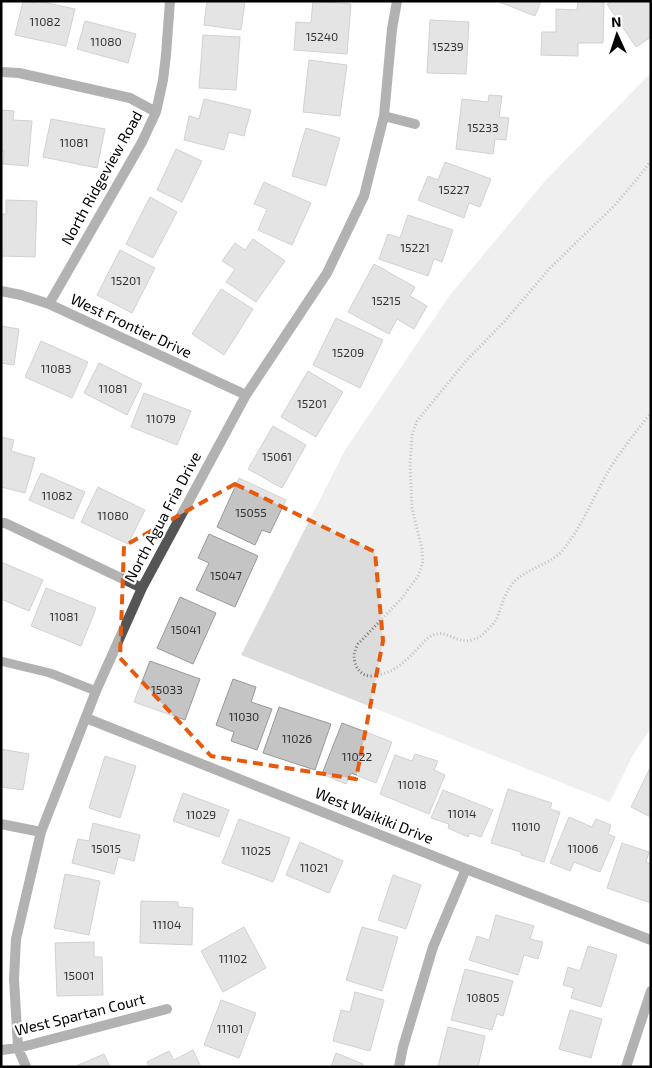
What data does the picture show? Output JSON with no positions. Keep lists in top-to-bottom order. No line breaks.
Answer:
{"streets":{"street":["North Ridgeview Road","West Frontier Drive","North Agua Fria Drive","West Waikiki Drive","West Spartan Court"]},"crossings":[["North Ridgeview Road","West Frontier Drive"],["West Frontier Drive","North Agua Fria Drive"],["North Agua Fria Drive","West Waikiki Drive"],["North Agua Fria Drive","West Spartan Court"]],"house_numbers":["11082","15240","11080","15239","15233","11081","15227","15221","15201","15215","15209","11083","11081","15201","11079","15061","11082","15055","11080","15047","11081","15041","15033","11030","11026","11022","11018","11014","11029","11010","15015","11006","11025","11021","11104","11102","15001","10805","11101"],"north":"top"}
